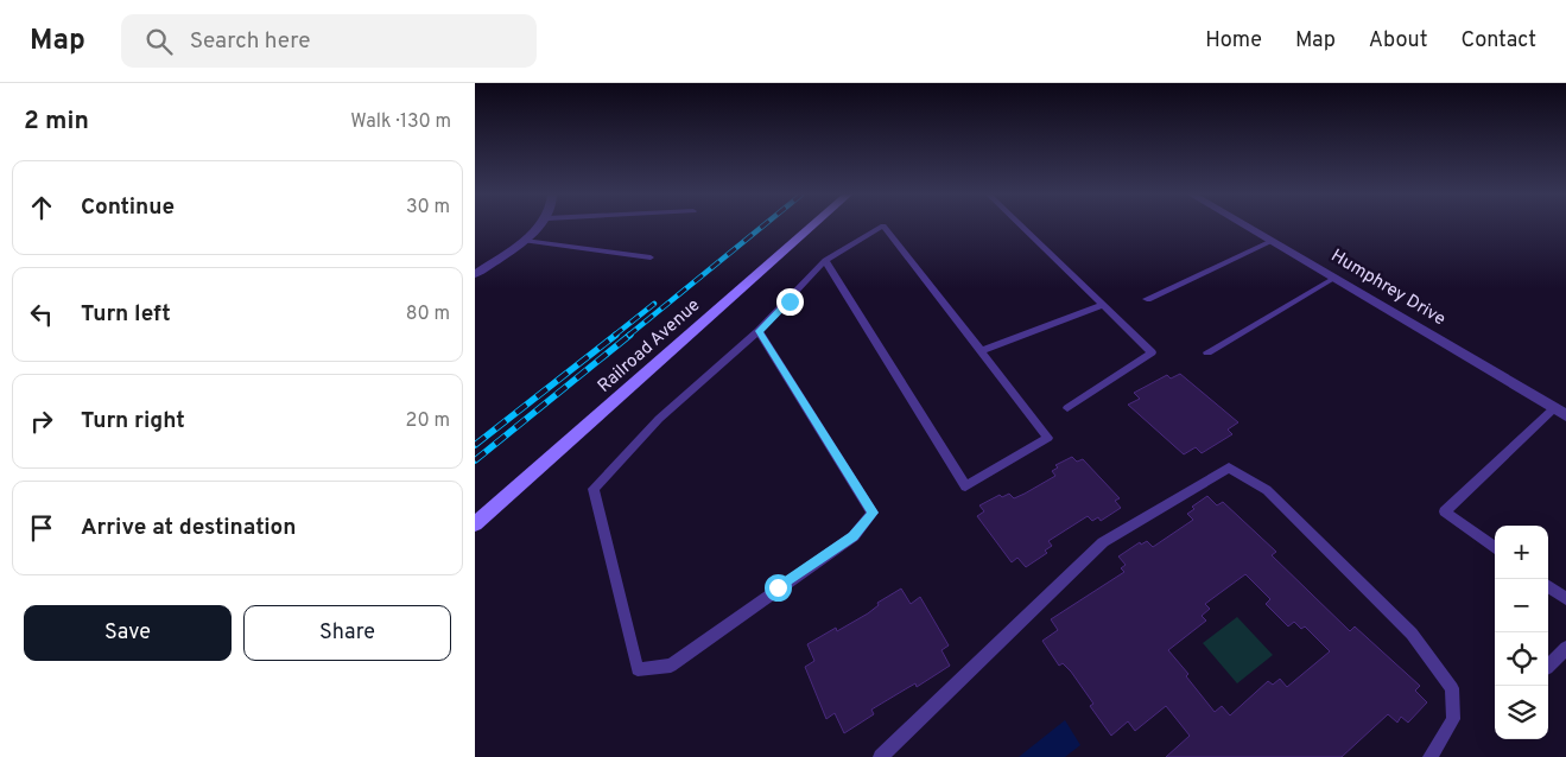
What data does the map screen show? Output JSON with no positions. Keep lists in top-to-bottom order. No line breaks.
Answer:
{"streets":{"main road":["Railroad Avenue"],"street":["Humphrey Drive"]},"page":{"header":"Map","search":"Search here","nav":["Home","Map","About","Contact"],"heading":["2 min","Walk · 130 m"],"list":[["Continue","30 m"],["Turn left","80 m"],["Turn right","20 m"],"Arrive at destination"],"map_buttons":["+","−"],"buttons":["Save","Share"]}}
